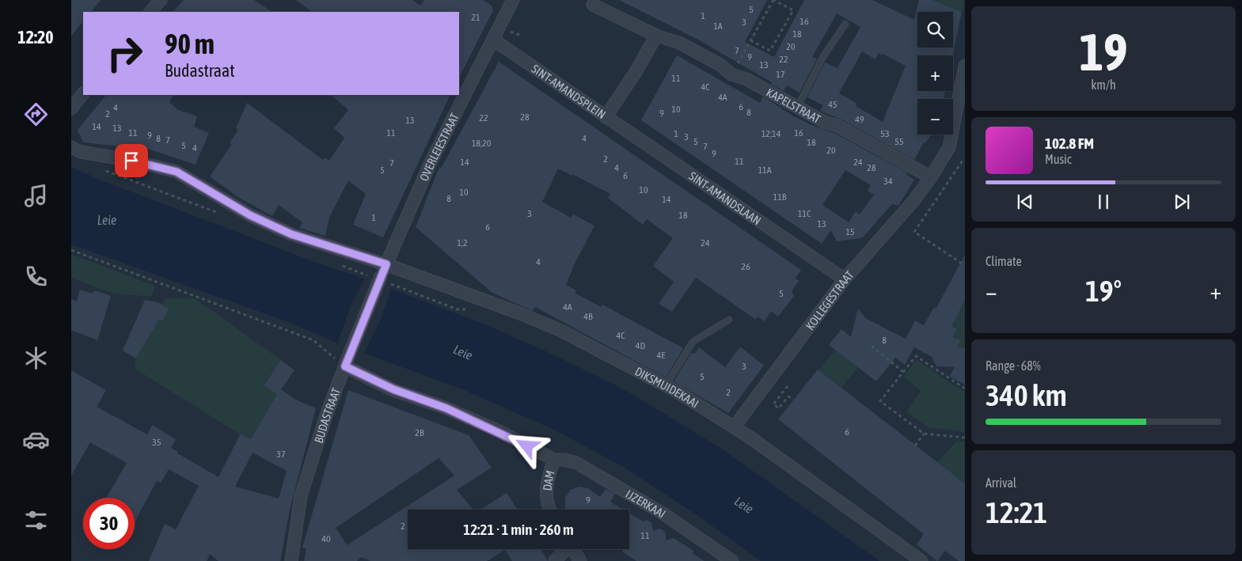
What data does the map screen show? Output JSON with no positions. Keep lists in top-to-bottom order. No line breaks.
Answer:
{"streets":{"street":["SINT-AMANDSPLEIN","KAPELSTRAAT","OVERLEIESTRAAT","SINT-AMANDSLAAN","KOLLEGESTRAAT","DIKSMUIDEKAAI","BUDASTRAAT","DAM","IJZERKAAI"]},"crossings":[["SINT-AMANDSPLEIN","KAPELSTRAAT"],["SINT-AMANDSPLEIN","OVERLEIESTRAAT"],["SINT-AMANDSPLEIN","SINT-AMANDSLAAN"],["KAPELSTRAAT","KOLLEGESTRAAT"],["OVERLEIESTRAAT","DIKSMUIDEKAAI"],["OVERLEIESTRAAT","BUDASTRAAT"],["SINT-AMANDSLAAN","KOLLEGESTRAAT"],["KOLLEGESTRAAT","DIKSMUIDEKAAI"],["DIKSMUIDEKAAI","BUDASTRAAT"],["BUDASTRAAT","DAM"],["DAM","IJZERKAAI"]],"water":["Leie"],"house_numbers":["5","1","21","16","3","1A","18","20","7","9","22","13","17","11","4C","4A","45","6","4","10","8","9","2","28","22","49","13","14","13","11","11","16","1","12;14","53","9","3","8","4","7","5","55","18","18;20","5","7","4","20","9","2","11","14","24","7","4","28","5","11A","6","34","10","10","11B","8","14","3","11C","18","1","13","6","15","1;2","24","4","26","5","4A","4B","4C","8","4D","4E","3","5","2","6","2B","35","37","9","2","11","40"],"page":{"tabs":"12:20","tile":[["19","km/h"],"Climate",["Range · 68%","340 km"],["Arrival","12:21"]],"map_buttons":["+","−"],"turn":["90 m","Budastraat"],"song":["102.8 FM","Music"],"heat":["−","19°","+"],"limit":"30","trip":"12:21 · 1 min · 260 m"}}
